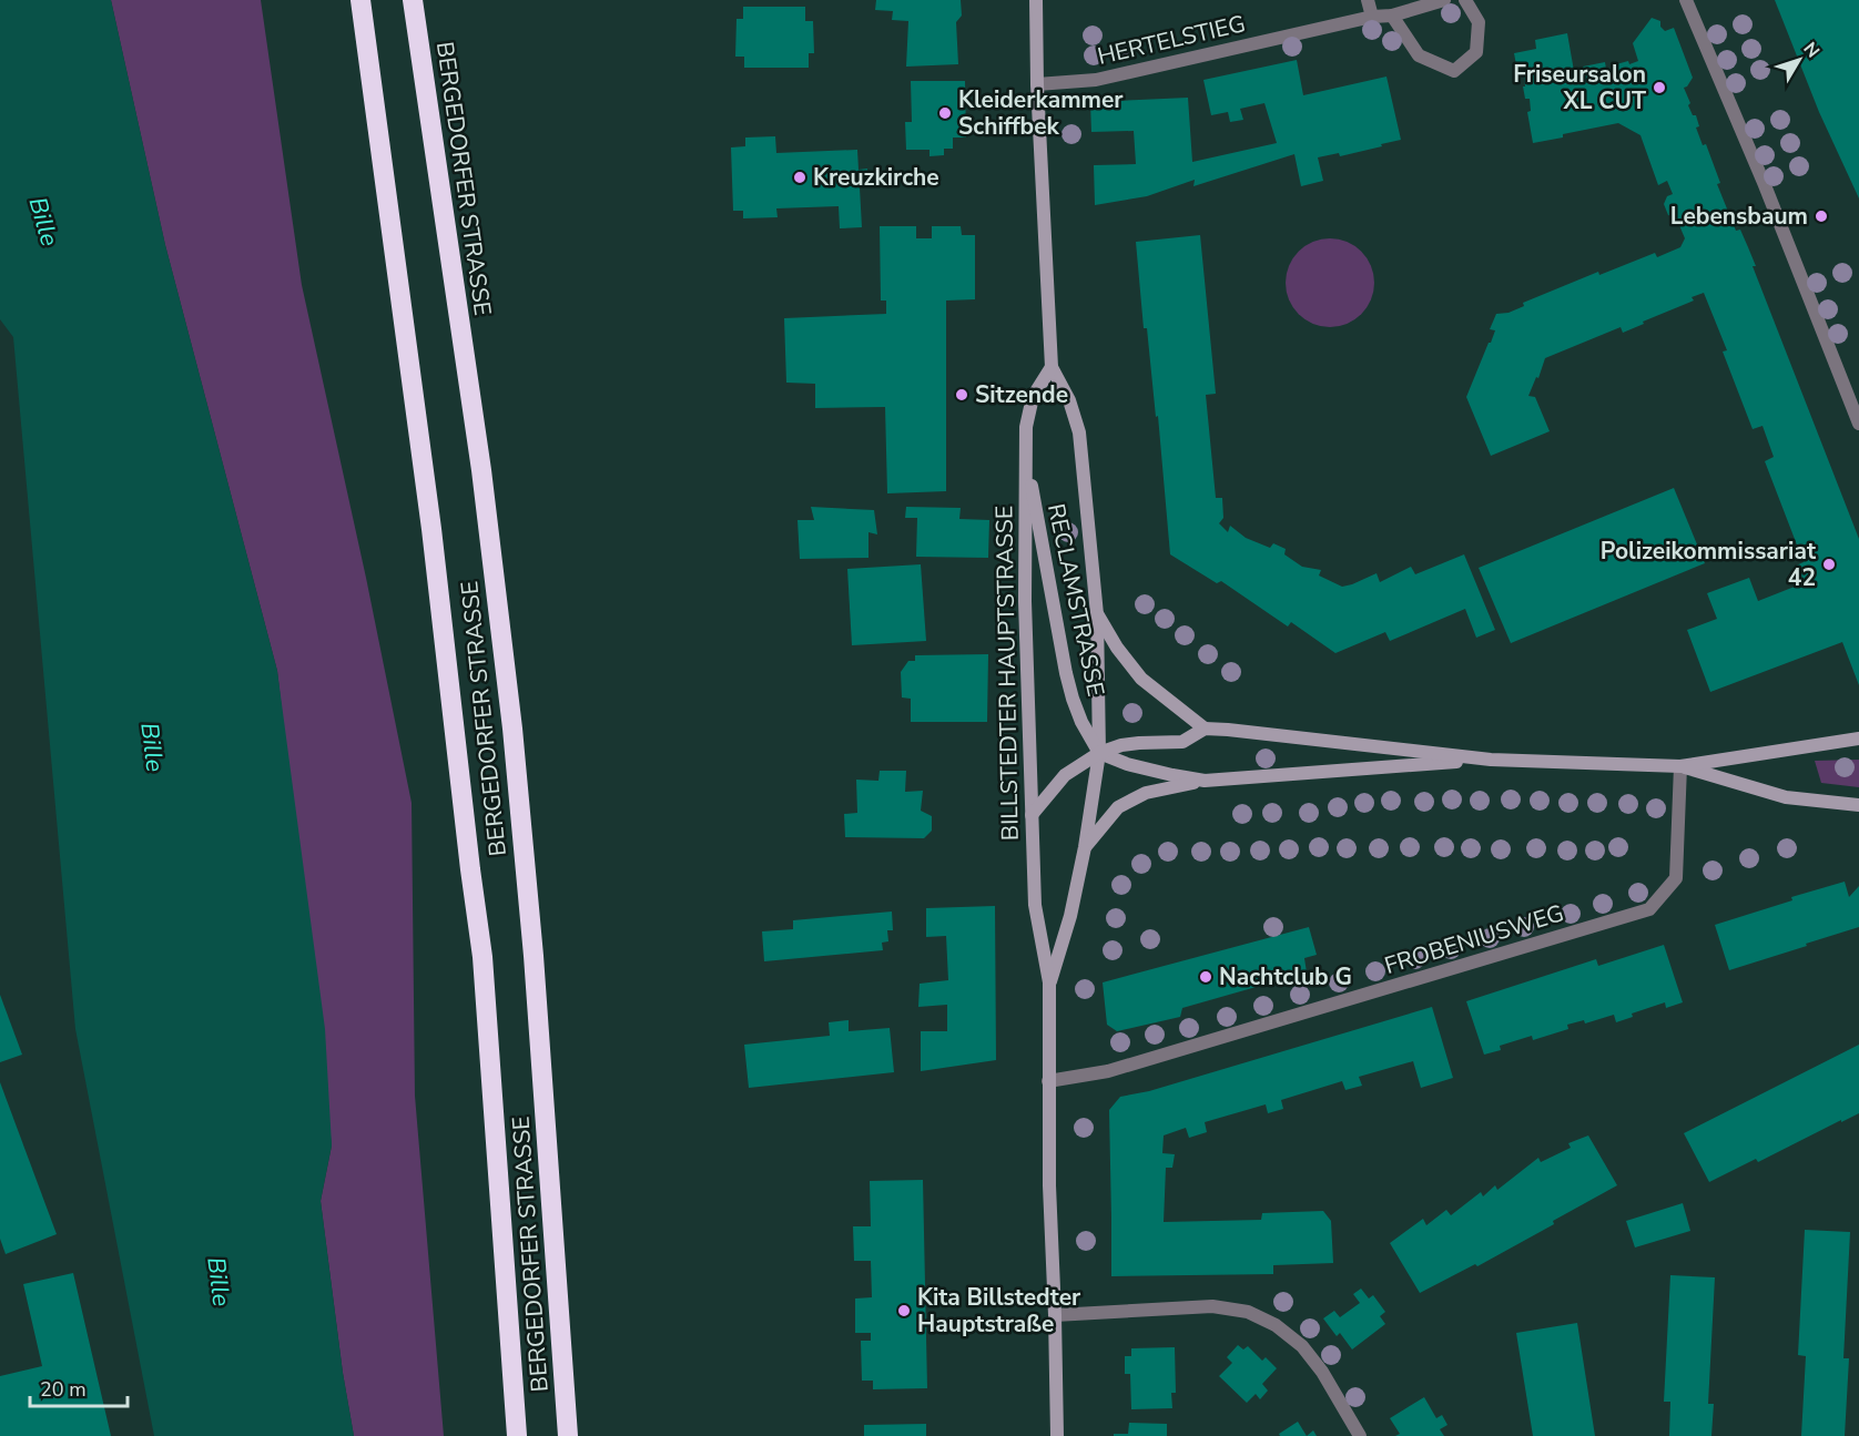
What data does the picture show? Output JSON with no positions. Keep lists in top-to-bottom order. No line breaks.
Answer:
{"streets":{"highway":["BERGEDORFER STRASSE"],"street":["HERTELSTIEG","RECLAMSTRASSE","BILLSTEDTER HAUPTSTRASSE","FROBENIUSWEG"]},"crossings":[["HERTELSTIEG","BILLSTEDTER HAUPTSTRASSE"],["RECLAMSTRASSE","BILLSTEDTER HAUPTSTRASSE"],["BILLSTEDTER HAUPTSTRASSE","FROBENIUSWEG"]],"water":["Bille"],"places":["Friseursalon XL CUT","Kleiderkammer Schiffbek","Kreuzkirche","Lebensbaum","Sitzende","Polizeikommissariat 42","Nachtclub G","Kita Billstedter Hauptstraße"],"scale_bar":"20 m","north":"top right"}
